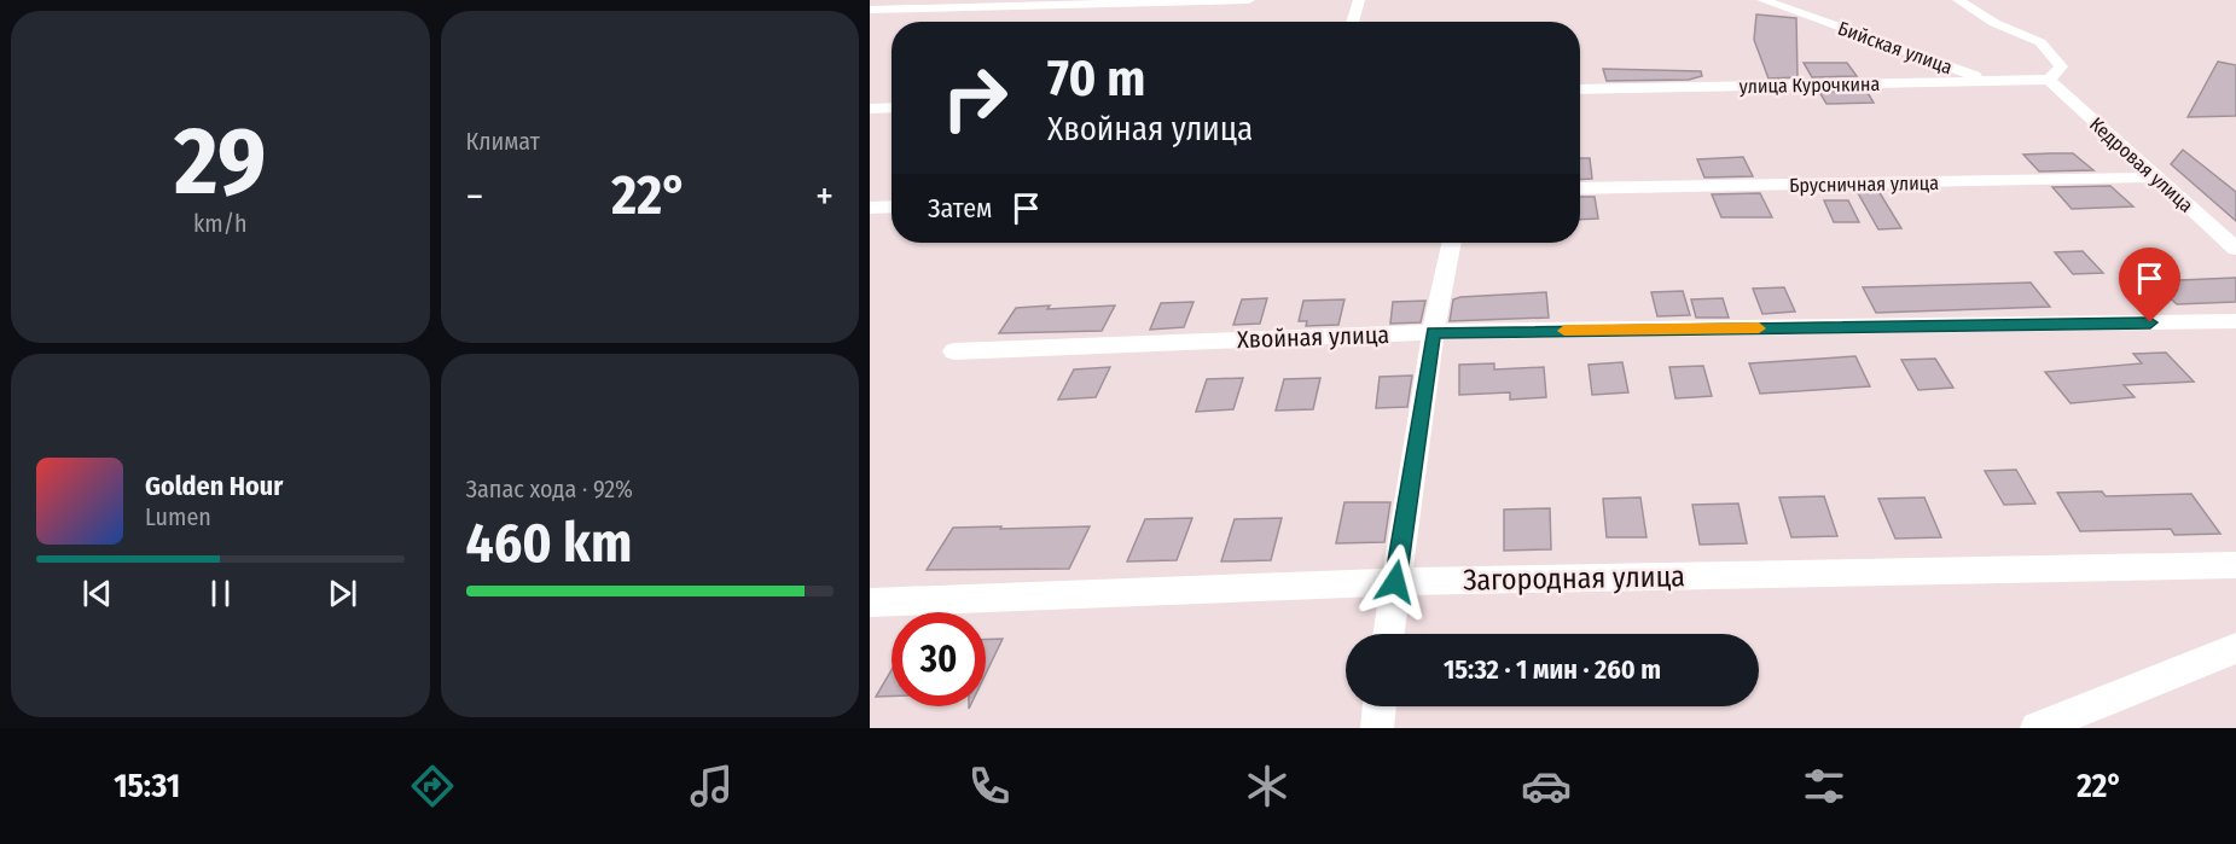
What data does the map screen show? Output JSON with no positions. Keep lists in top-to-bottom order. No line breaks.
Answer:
{"streets":{"street":["Бийская улица","улица Курочкина","Кедровая улица","Брусничная улица","Хвойная улица","Загородная улица"]},"crossings":[["Бийская улица","улица Курочкина"],["улица Курочкина","Кедровая улица"],["Кедровая улица","Брусничная улица"]],"page":{"tile":[["29","km/h"],"Климат",["Запас хода · 92%","460 km"]],"turn":["70 m","Хвойная улица"],"heat":["−","22°","+"],"then":"Затем","song":["Golden Hour","Lumen"],"limit":"30","trip":"15:32 · 1 мин · 260 m","tabs":["15:31","22°"]}}
